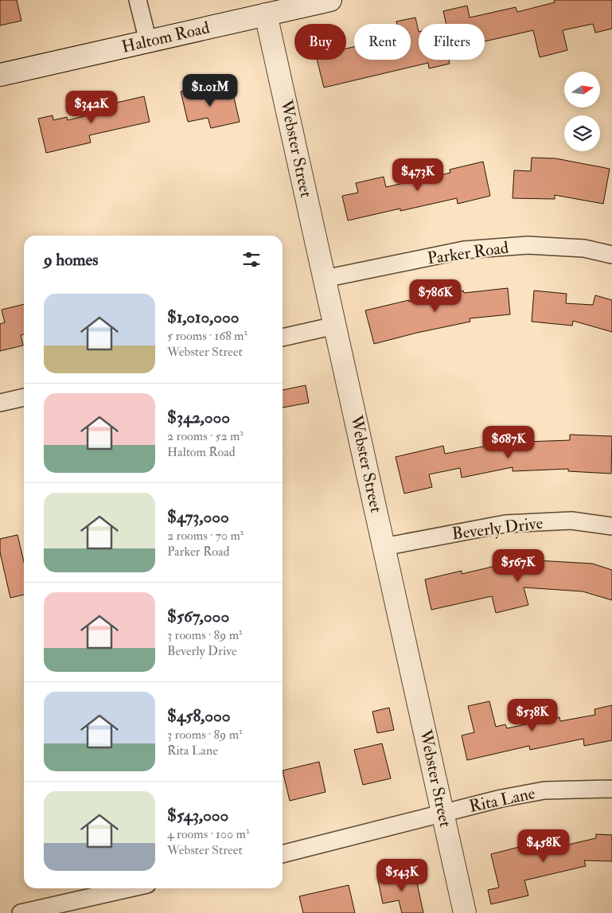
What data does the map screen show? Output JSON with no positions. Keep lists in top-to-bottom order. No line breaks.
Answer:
{"streets":{"street":["Haltom Road","Webster Street","Parker Road","Beverly Drive","Rita Lane"]},"crossings":[["Haltom Road","Webster Street"],["Webster Street","Parker Road"],["Webster Street","Beverly Drive"],["Webster Street","Rita Lane"]],"north":"right","page":{"chip":["Buy","Rent","Filters"],"price":["$1.01M","$342K","$473K","$786K","$687K","$567K","$538K","$458K","$543K"],"heading":"9 homes","list":[{"name":"$1,010,000","note":"5 rooms · 168 m² · Webster Street"},{"name":"$342,000","note":"2 rooms · 52 m² · Haltom Road"},{"name":"$473,000","note":"2 rooms · 70 m² · Parker Road"},{"name":"$567,000","note":"3 rooms · 89 m² · Beverly Drive"},{"name":"$458,000","note":"3 rooms · 89 m² · Rita Lane"},{"name":"$543,000","note":"4 rooms · 100 m² · Webster Street"}]}}
